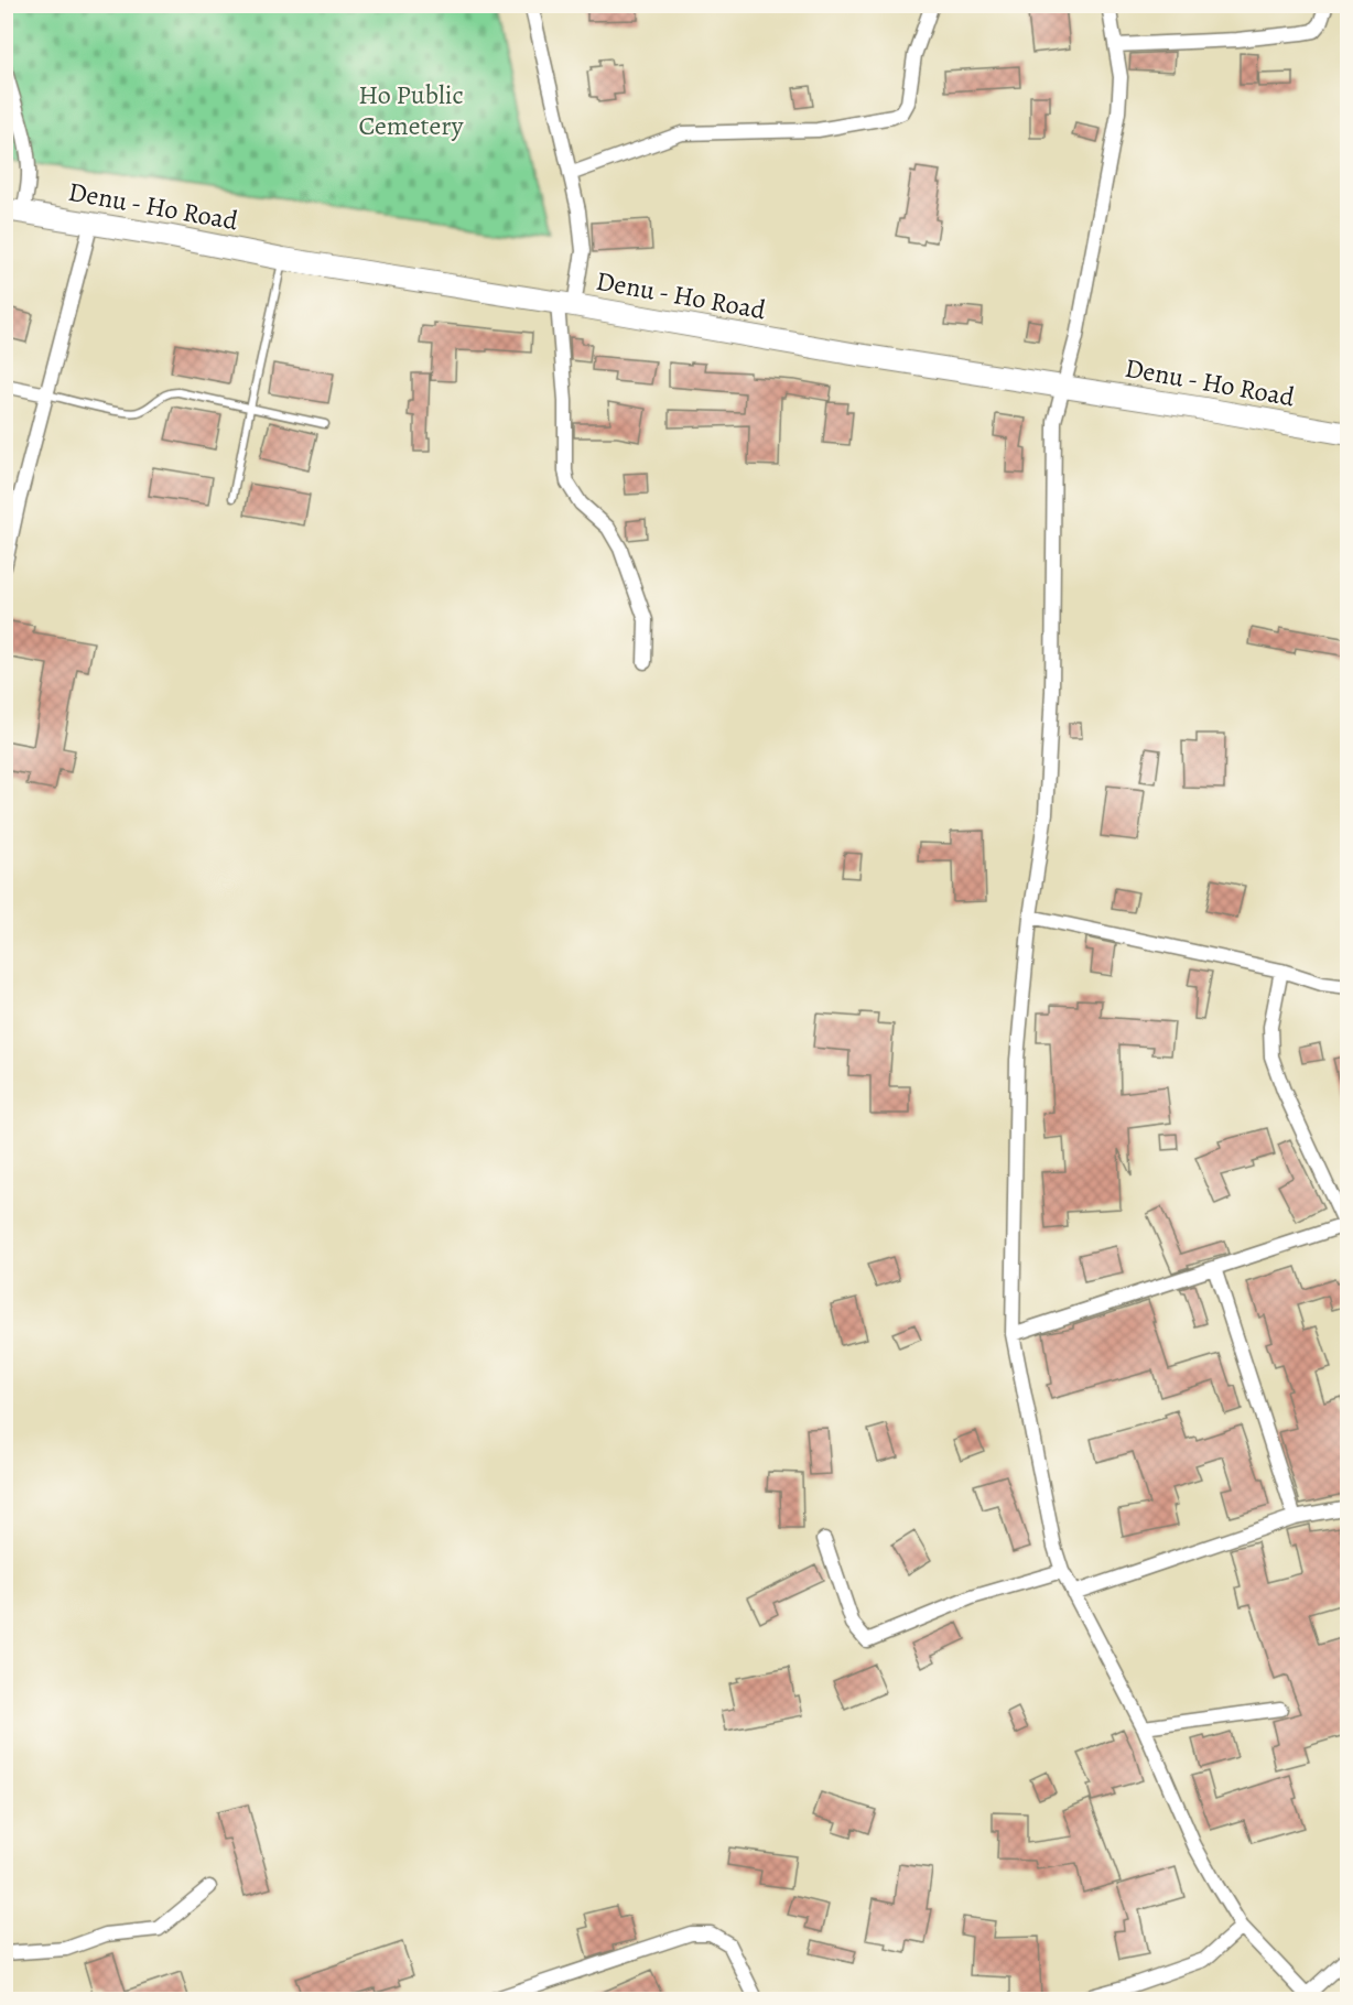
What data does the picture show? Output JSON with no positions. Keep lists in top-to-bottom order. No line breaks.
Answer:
{"streets":{"main road":["Denu - Ho Road"]},"parks":["Ho Public Cemetery"]}
